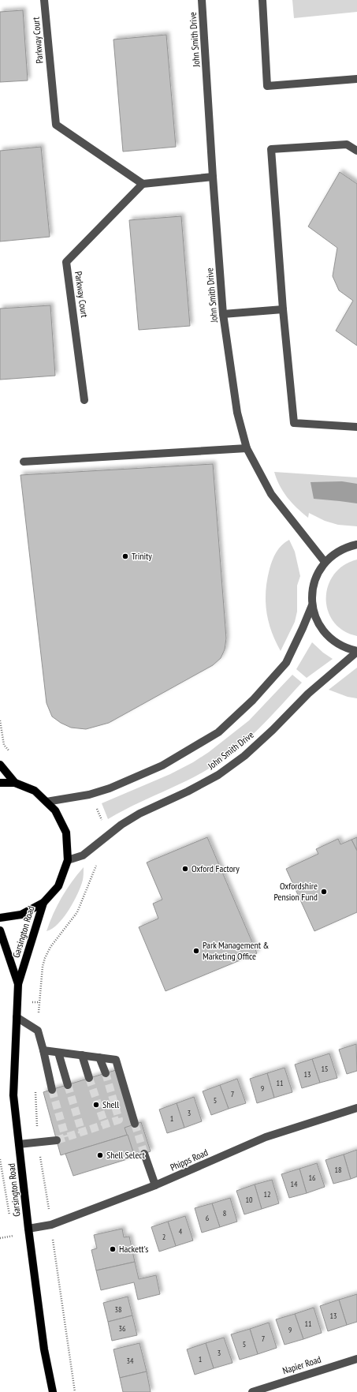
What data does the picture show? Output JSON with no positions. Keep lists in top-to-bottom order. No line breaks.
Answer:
{"streets":{"main road":["Garsington Road"],"street":["John Smith Drive","Parkway Court","Phipps Road","Napier Road"]},"crossings":[["Garsington Road","Phipps Road"]],"places":["Trinity","Oxford Factory","Oxfordshire Pension Fund","Park Management & Marketing Office","Shell","Shell Select","Hackett's"],"house_numbers":["15","13","11","9","7","5","3","1","18","16","14","12","10","8","6","4","2","38","13","11","36","9","7","5","3","1","34"]}
